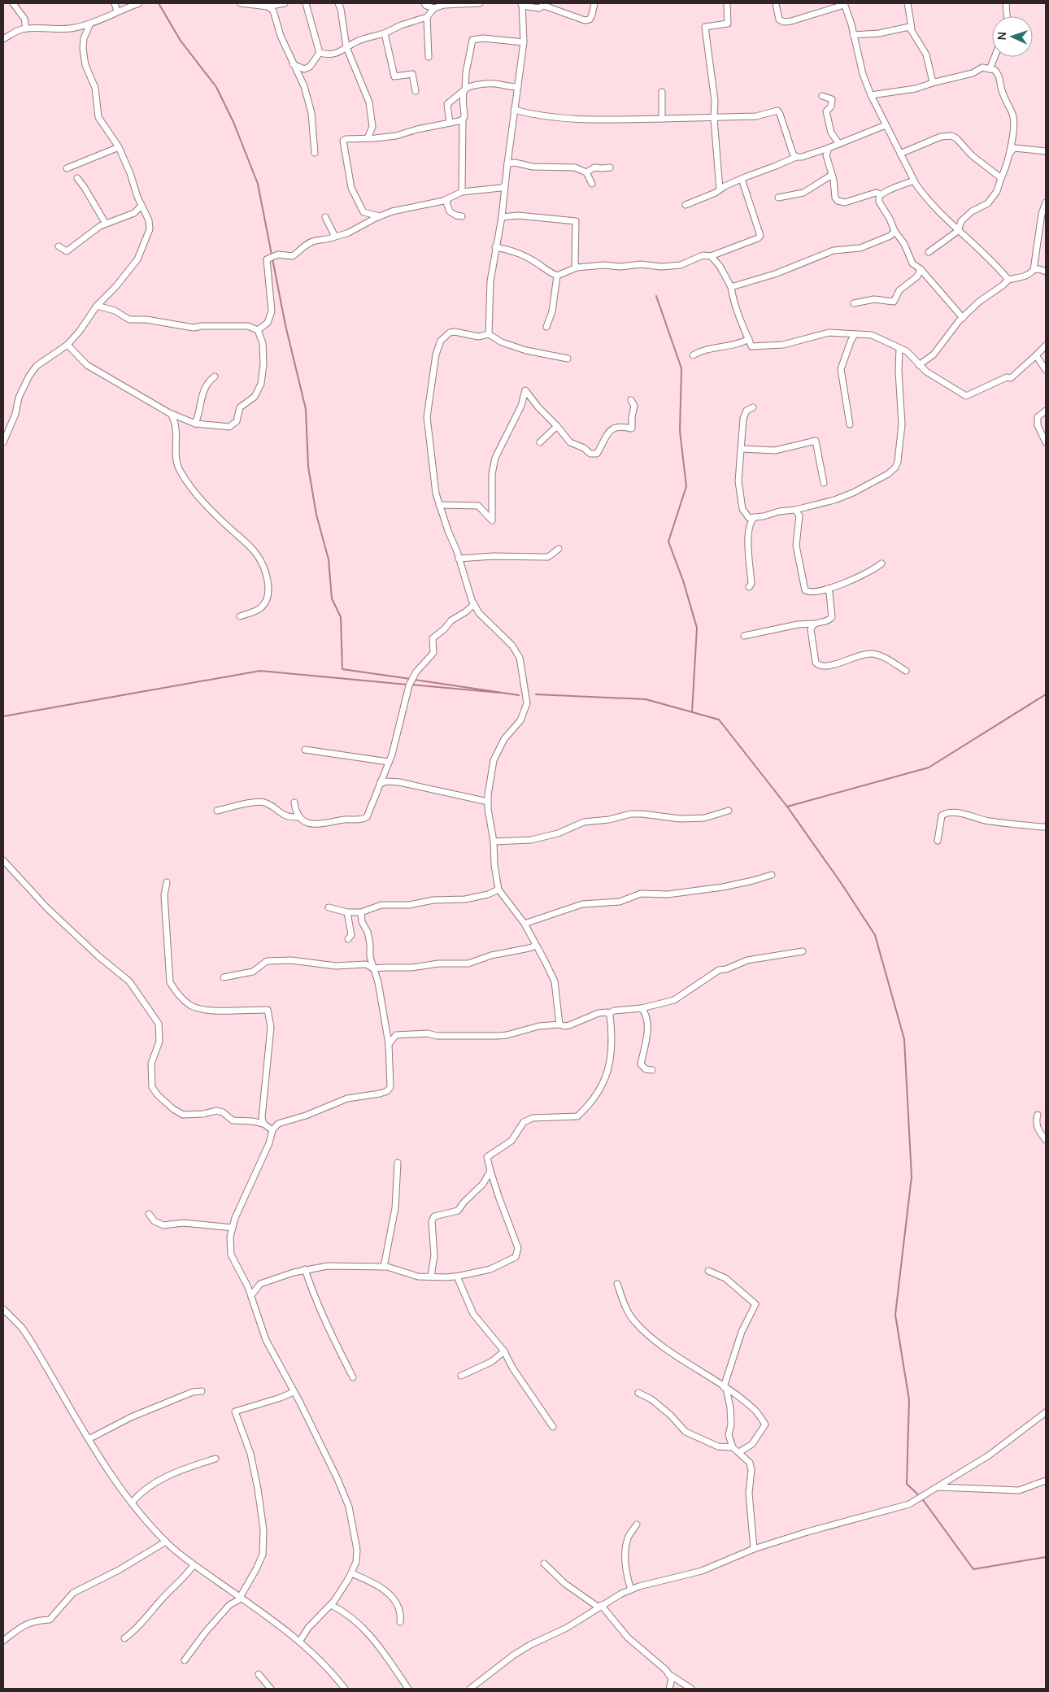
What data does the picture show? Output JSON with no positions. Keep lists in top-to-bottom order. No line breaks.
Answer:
{"north":"left"}
